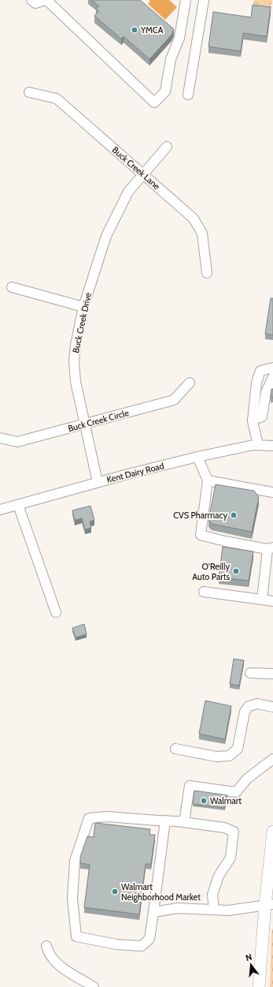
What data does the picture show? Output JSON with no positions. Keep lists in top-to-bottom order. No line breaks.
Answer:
{"streets":{"street":["Buck Creek Lane","Buck Creek Drive","Buck Creek Circle","Kent Dairy Road"]},"crossings":[["Buck Creek Lane","Buck Creek Drive"],["Buck Creek Drive","Buck Creek Circle"],["Buck Creek Drive","Kent Dairy Road"]],"places":["YMCA","CVS Pharmacy","O'Reilly Auto Parts","Walmart","Walmart Neighborhood Market"],"north":"top"}
